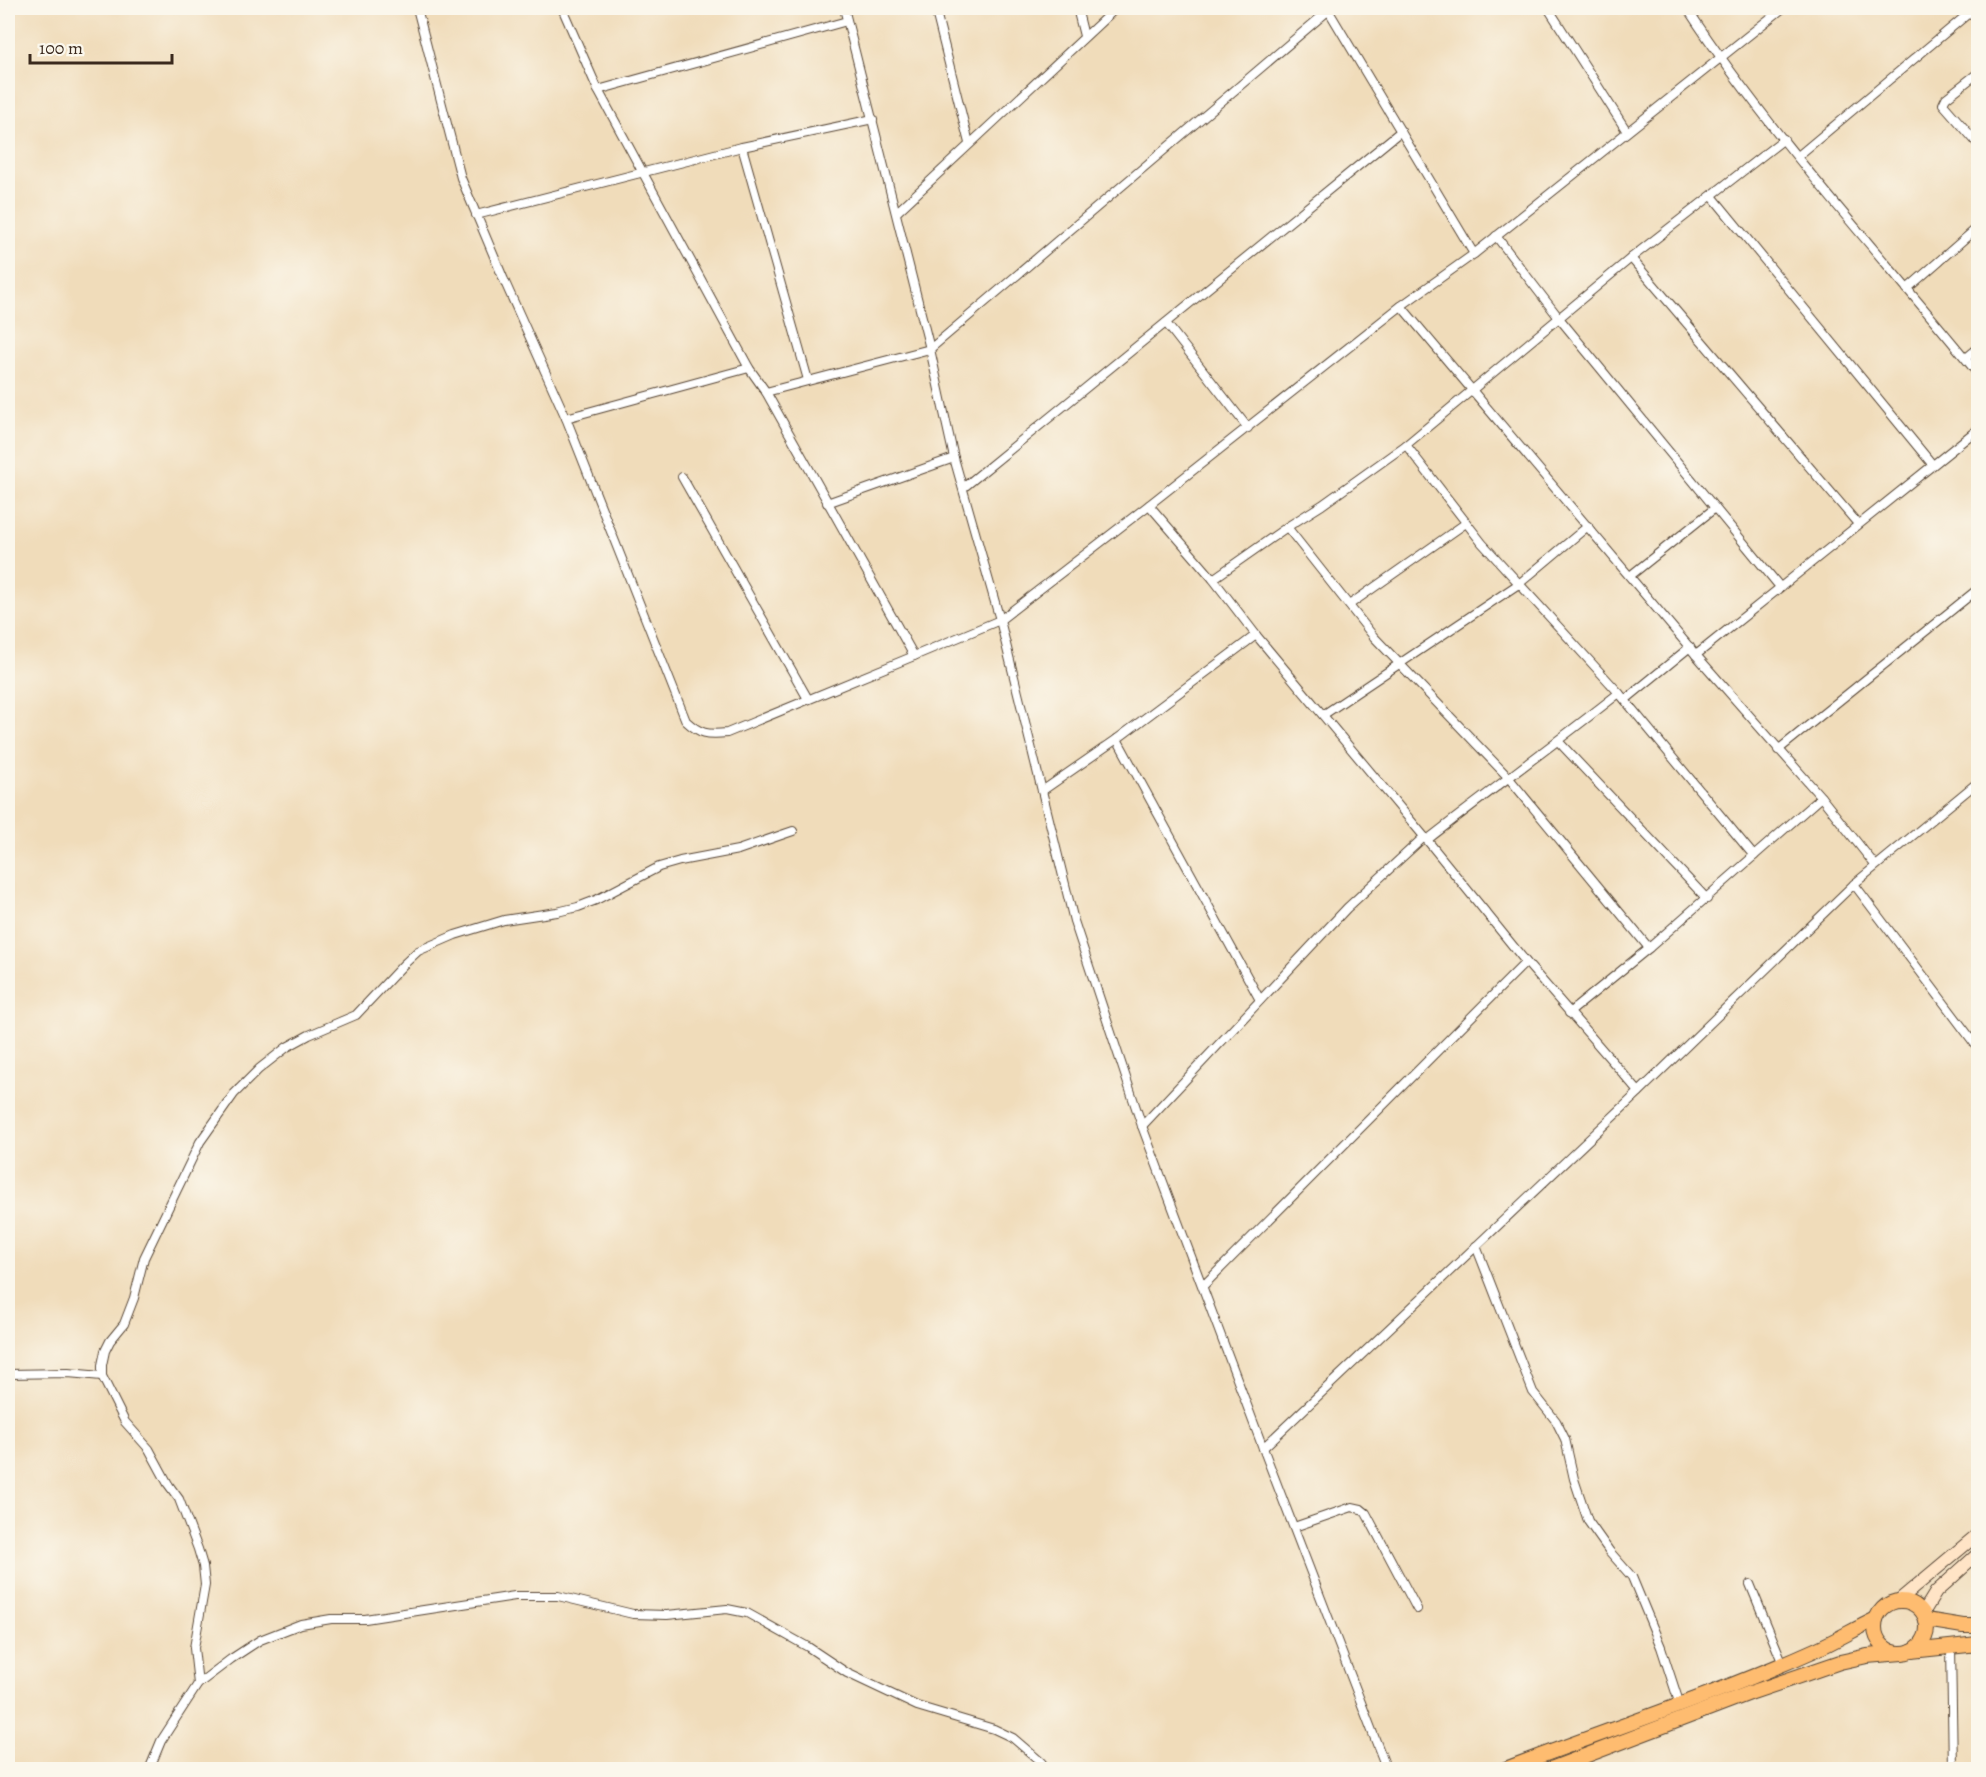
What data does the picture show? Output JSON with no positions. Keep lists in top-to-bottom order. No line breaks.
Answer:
{"scale_bar":"100 m"}
